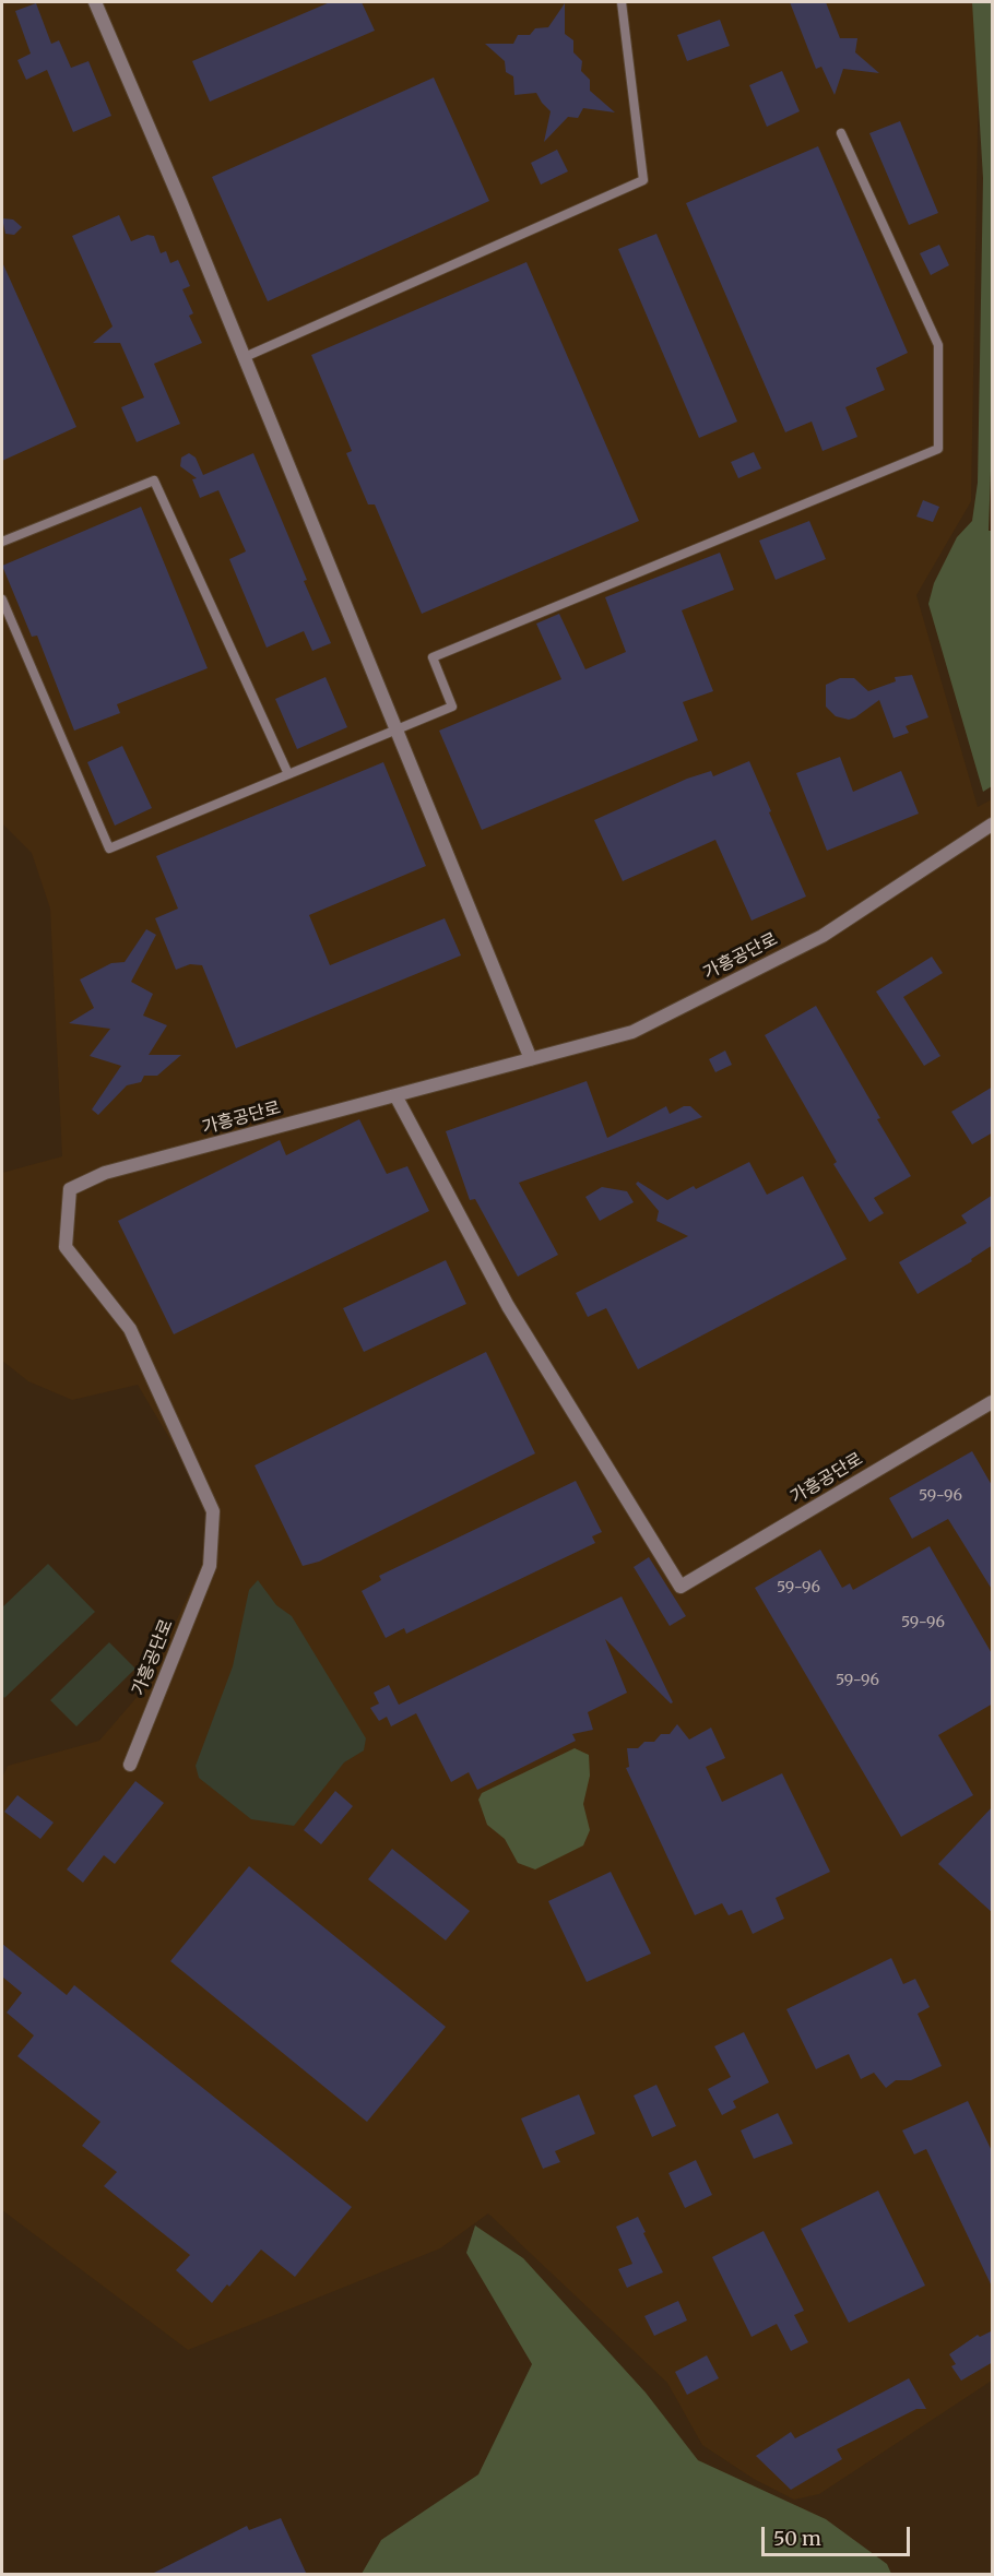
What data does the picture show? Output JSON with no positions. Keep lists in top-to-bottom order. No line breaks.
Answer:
{"streets":{"street":["가흥공단로"]},"house_numbers":["59-96","59-96","59-96","59-96"],"scale_bar":"50 m"}
